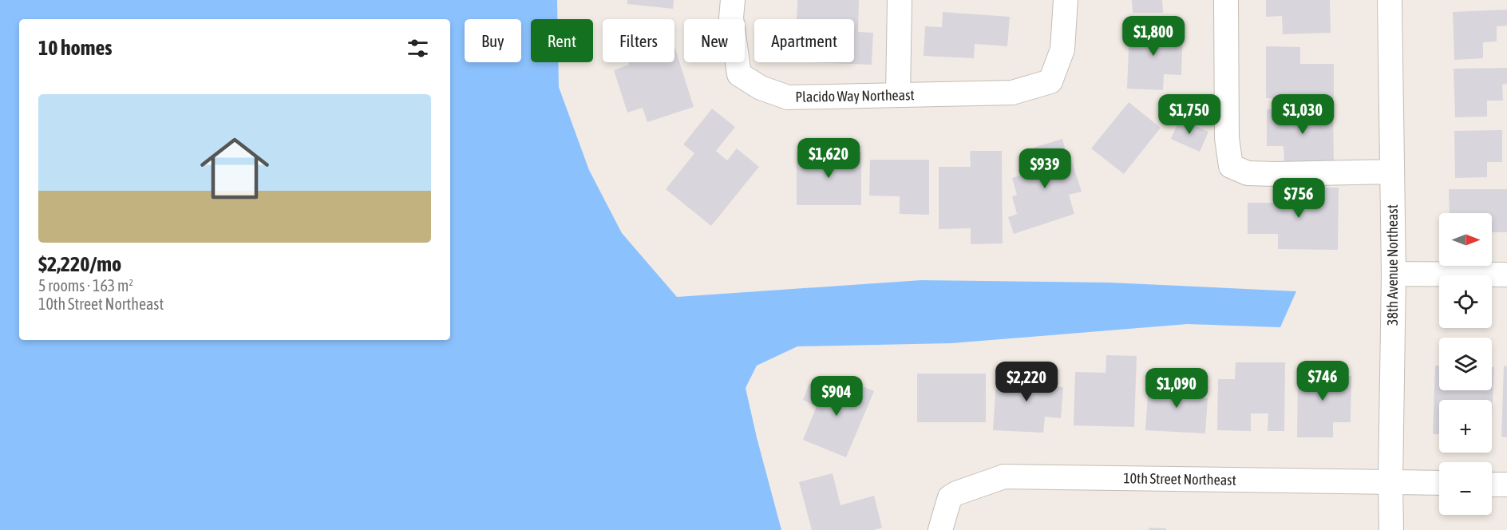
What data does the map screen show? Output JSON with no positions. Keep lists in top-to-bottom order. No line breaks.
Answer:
{"streets":{"street":["Placido Way Northeast","38th Avenue Northeast","10th Street Northeast"]},"crossings":[["38th Avenue Northeast","10th Street Northeast"]],"north":"right","page":{"price":["$1,800","$1,750","$1,030","$1,620","$939","$756","$746","$2,220","$1,090","$904"],"chip":["Buy","Rent","Filters","New","Apartment"],"heading":"10 homes","list":[{"name":"$2,220/mo","note":"5 rooms · 163 m² · 10th Street Northeast"}],"map_buttons":["+","−"]}}
